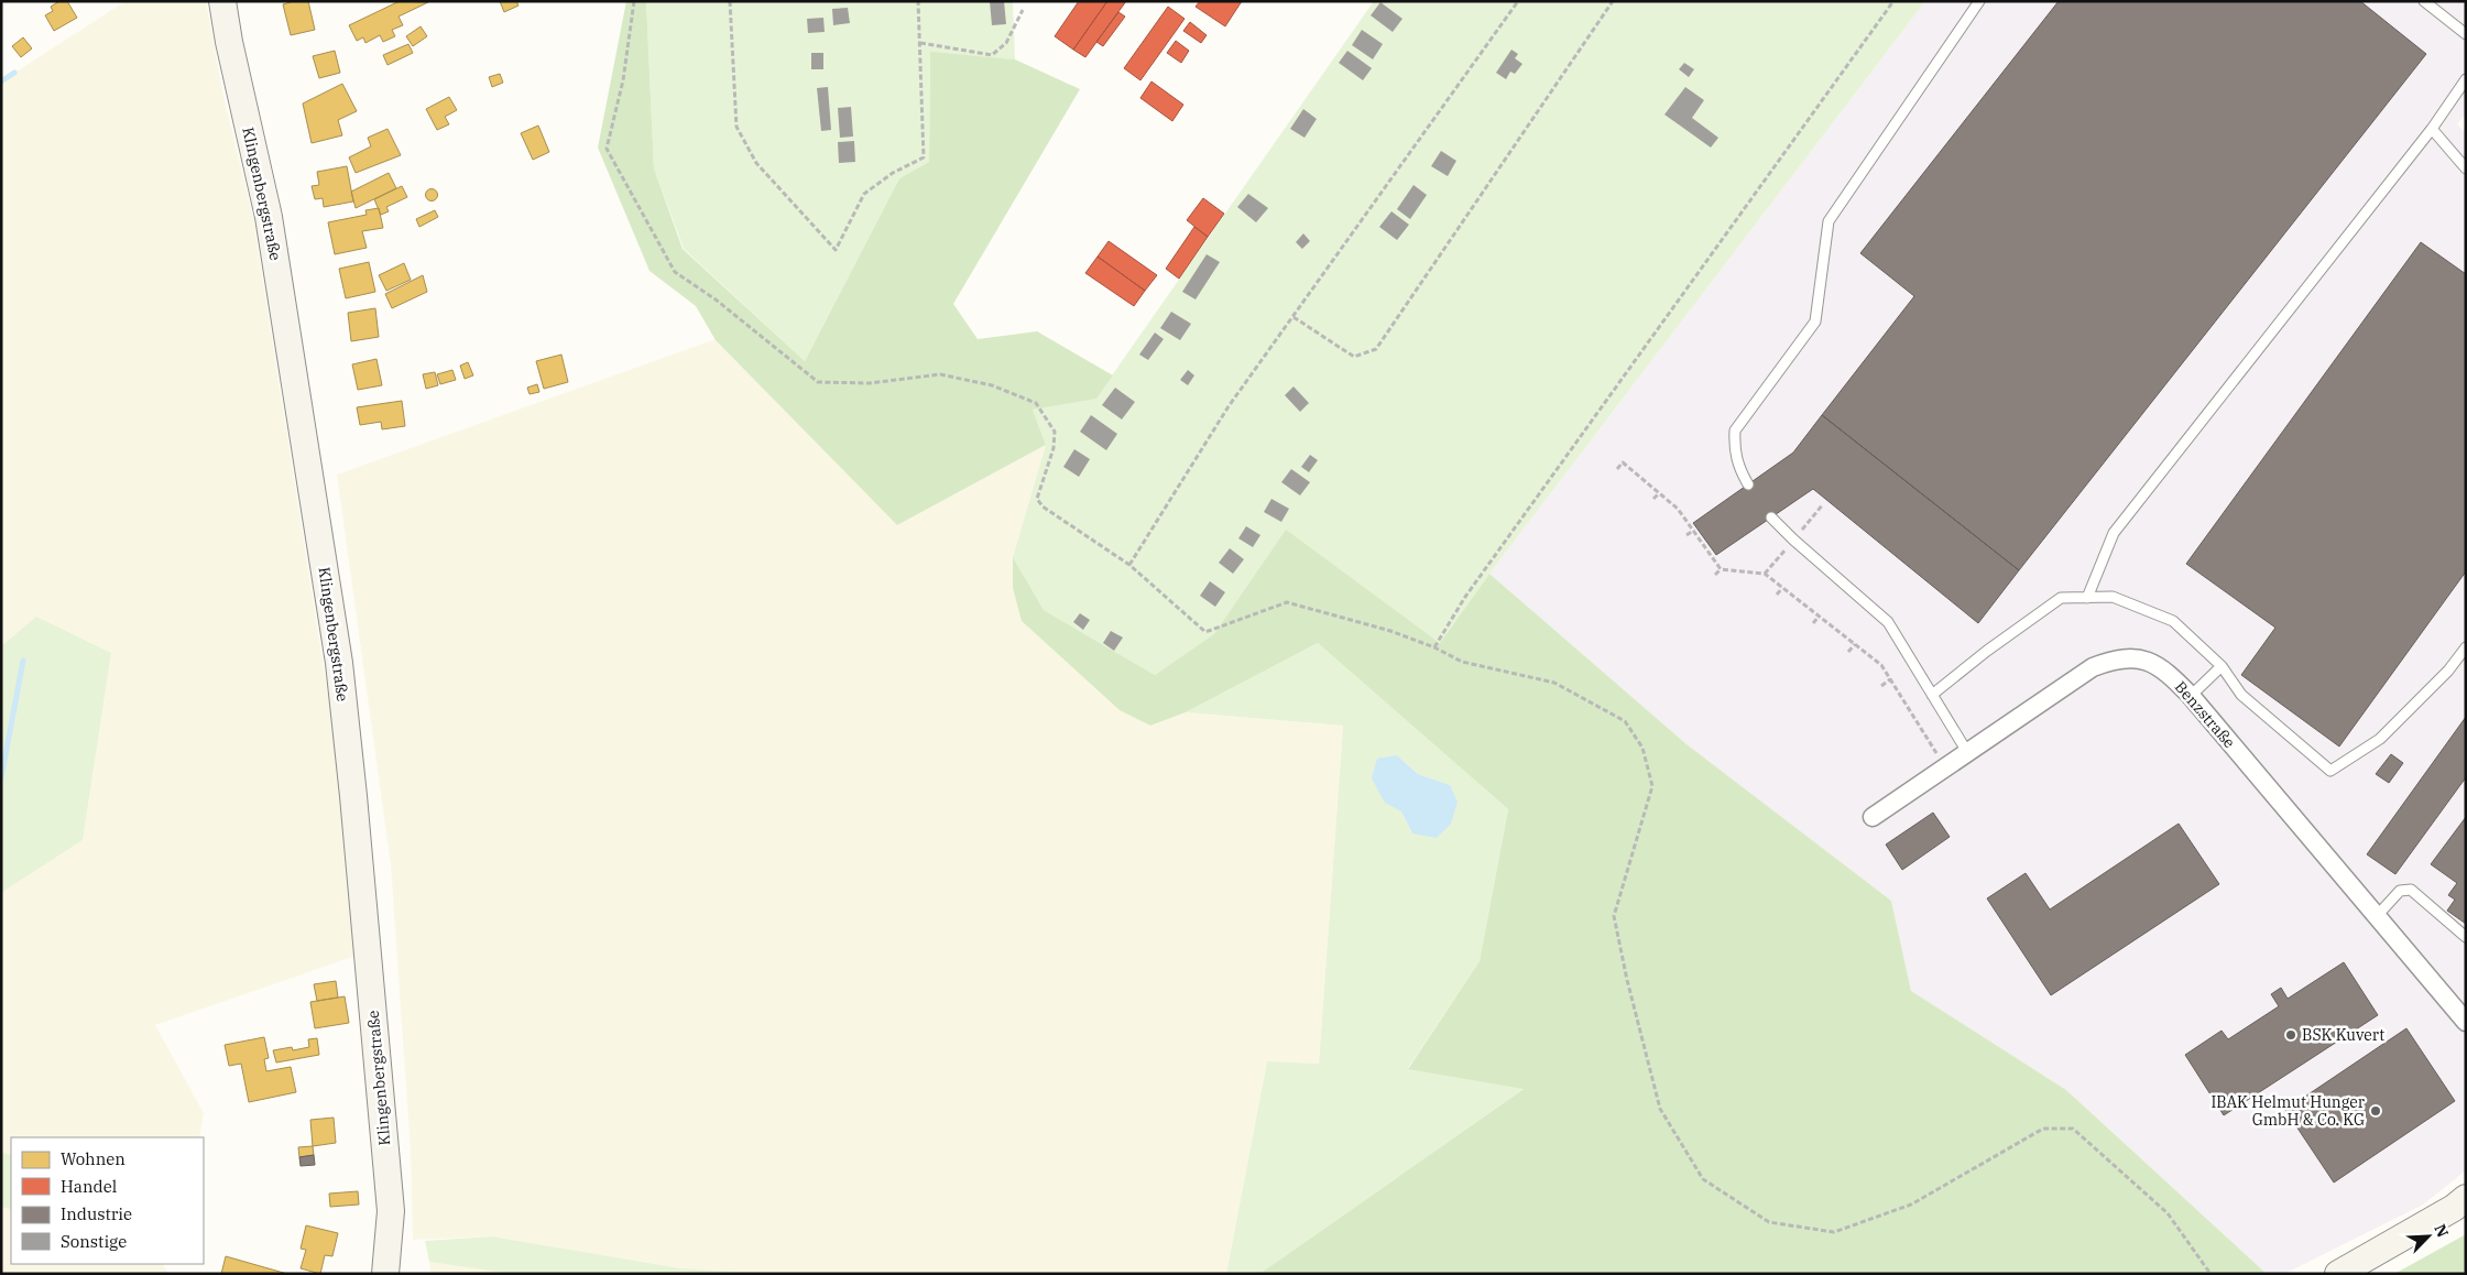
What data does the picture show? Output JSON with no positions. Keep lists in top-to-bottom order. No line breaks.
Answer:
{"streets":{"street":["Klingenbergstraße","Benzstraße"]},"places":["BSK Kuvert","IBAK Helmut Hunger GmbH & Co. KG"],"legend":["Wohnen","Handel","Industrie","Sonstige"],"north":"top right"}
